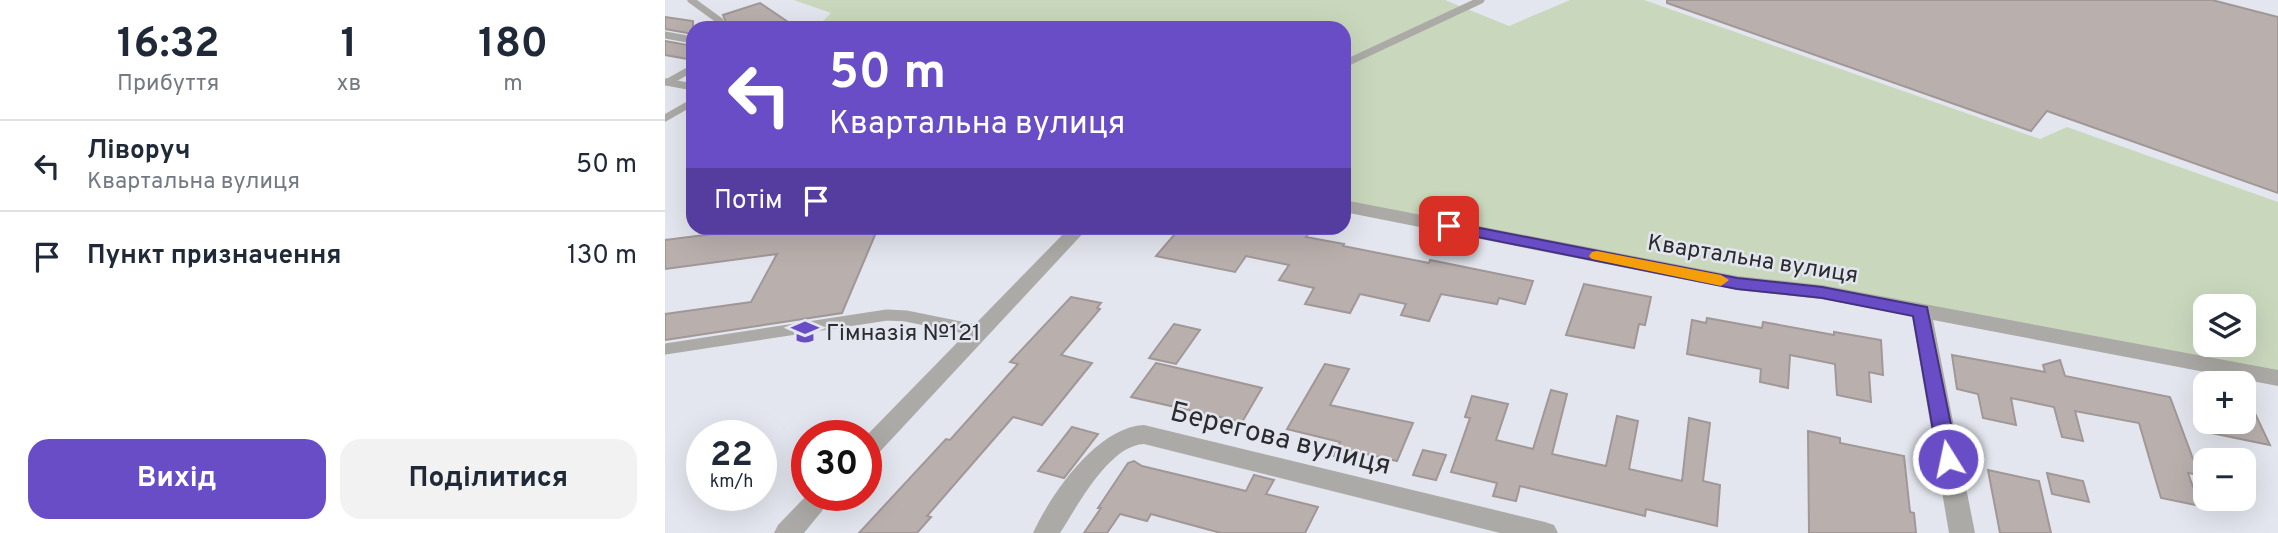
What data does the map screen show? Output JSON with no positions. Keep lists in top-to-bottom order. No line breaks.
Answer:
{"streets":{"street":["Квартальна вулиця","Берегова вулиця"]},"places":{"school or university":["Гімназія №121"]},"page":{"eta":["16:32","Прибуття","1","хв","180","m"],"turn":["50 m","Квартальна вулиця"],"list":[{"name":"Ліворуч","note":"Квартальна вулиця","value":"50 m"},{"name":"Пункт призначення","value":"130 m"}],"then":"Потім","map_buttons":["+","−"],"speed":"22 km/h","limit":"30","buttons":["Вихід","Поділитися"]}}
